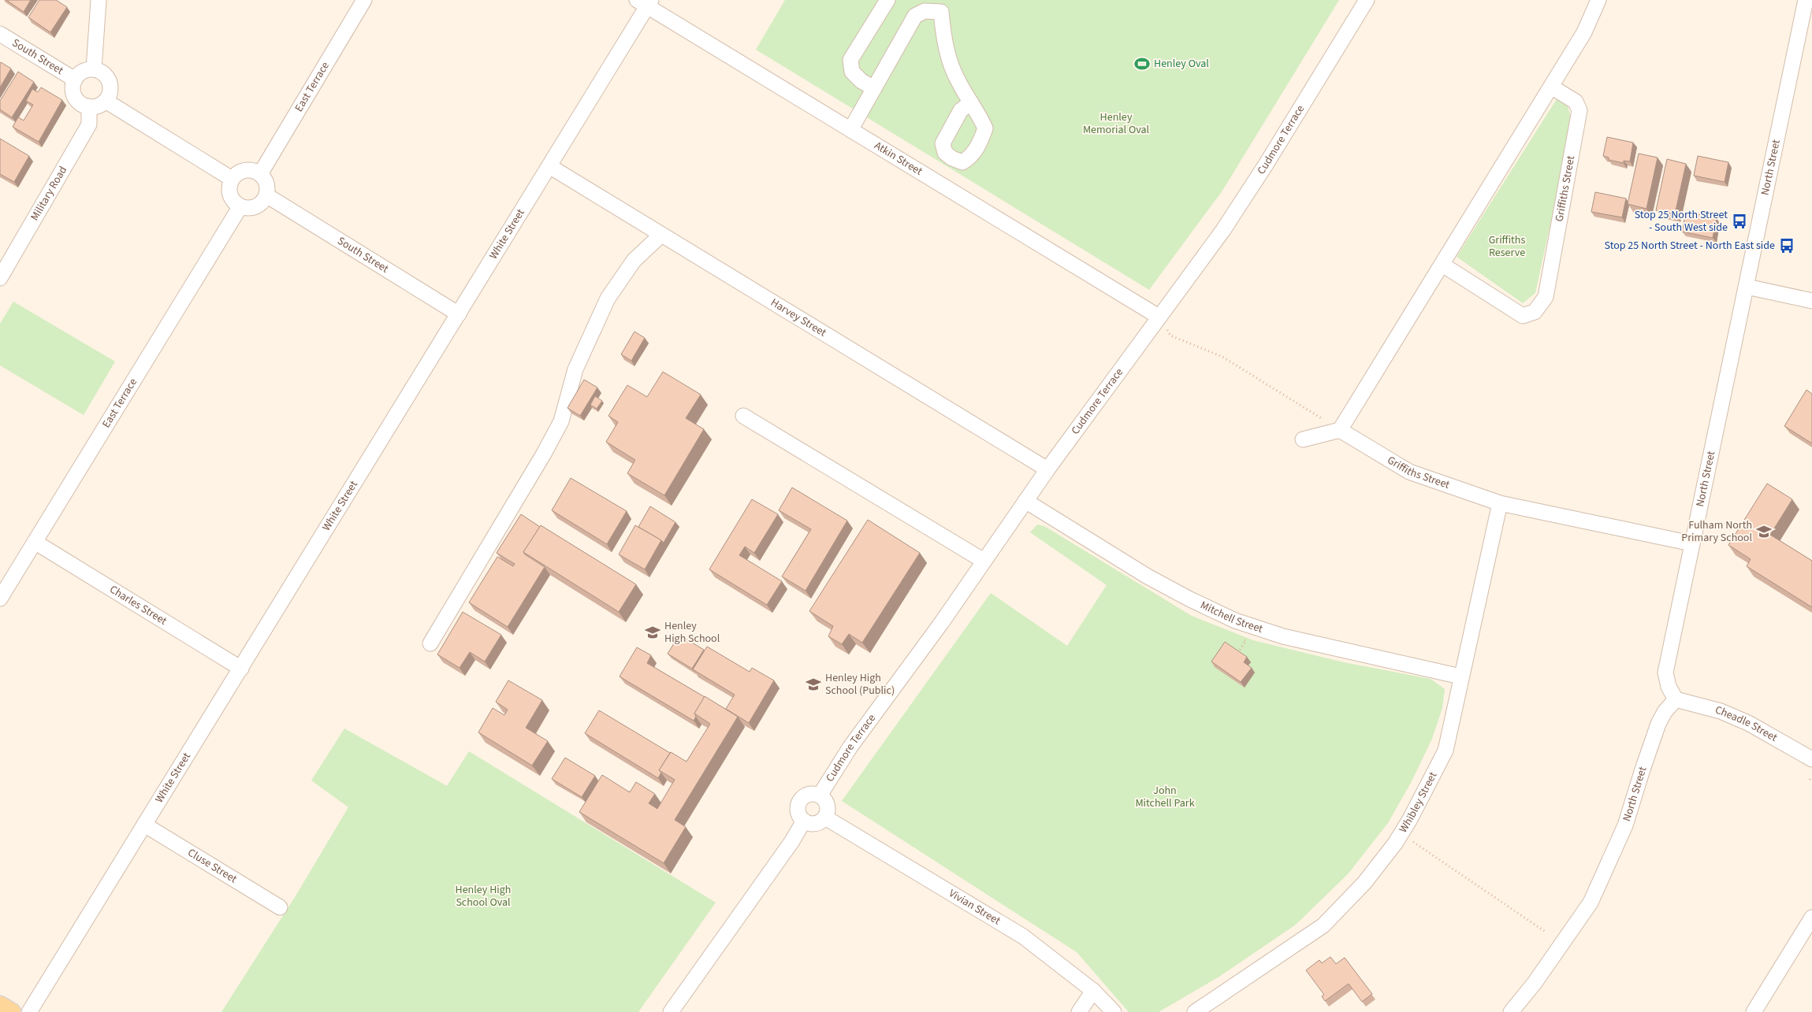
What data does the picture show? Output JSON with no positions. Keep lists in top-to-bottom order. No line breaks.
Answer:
{"streets":{"street":["South Street","East Terrace","Cudmore Terrace","Atkin Street","North Street","Griffiths Street","Military Road","White Street","Harvey Street","Charles Street","Mitchell Street","Cheadle Street","Whibley Street","Cluse Street","Vivian Street"]},"crossings":[["South Street","East Terrace"],["South Street","Military Road"],["South Street","White Street"],["East Terrace","Charles Street"],["Cudmore Terrace","Atkin Street"],["Cudmore Terrace","Harvey Street"],["Cudmore Terrace","Mitchell Street"],["Cudmore Terrace","Vivian Street"],["Atkin Street","White Street"],["North Street","Griffiths Street"],["North Street","Cheadle Street"],["Griffiths Street","Whibley Street"],["White Street","Harvey Street"],["White Street","Charles Street"],["White Street","Cluse Street"],["Mitchell Street","Whibley Street"]],"parks":["Henley Memorial Oval","Griffiths Reserve","John Mitchell Park","Henley High School Oval"],"places":{"sports":["Henley Oval"],"bus stop":["Stop 25 North Street - South West side","Stop 25 North Street - North East side"],"school or university":["Fulham North Primary School","Henley High School","Henley High School (Public)"]}}
